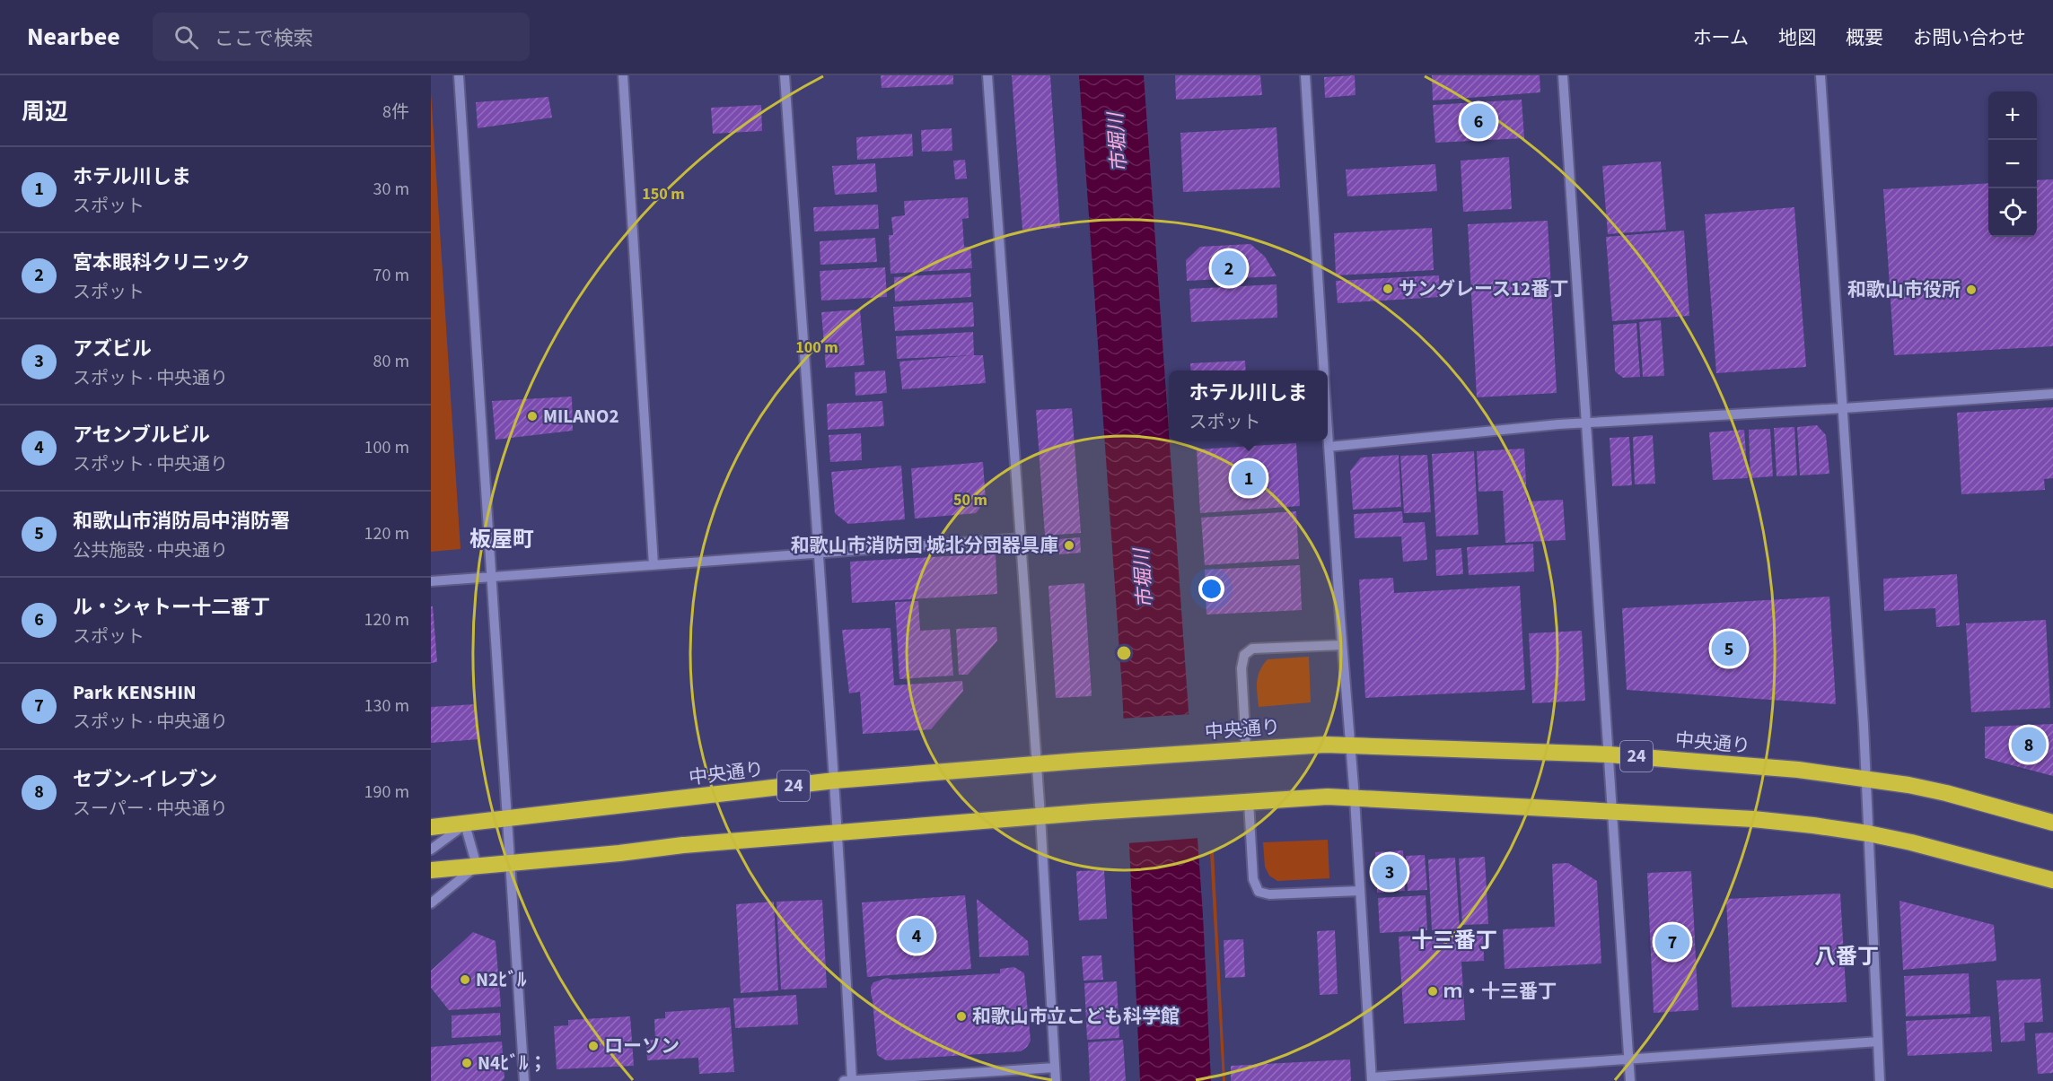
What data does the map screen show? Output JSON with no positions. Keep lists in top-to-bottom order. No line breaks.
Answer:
{"streets":{"highway":["中央通り","24"]},"districts":["板屋町","十三番丁","八番丁"],"water":["市堀川"],"places":["サングレース12番丁","和歌山市役所","MILANO2","和歌山市消防団 城北分団器具庫","N2ﾋﾞﾙ","ｍ・十三番丁","和歌山市立こども科学館","ローソン","N4ﾋﾞﾙ；"],"page":{"header":"Nearbee","search":"ここで検索","nav":["ホーム","地図","概要","お問い合わせ"],"heading":["周辺","8件"],"map_buttons":["+","−"],"pins":["6","2","1","5","8","3","4","7"],"list":[{"mark":"1","name":"ホテル川しま","note":"スポット","value":"30 m"},{"mark":"2","name":"宮本眼科クリニック","note":"スポット","value":"70 m"},{"mark":"3","name":"アズビル","note":"スポット · 中央通り","value":"80 m"},{"mark":"4","name":"アセンブルビル","note":"スポット · 中央通り","value":"100 m"},{"mark":"5","name":"和歌山市消防局中消防署","note":"公共施設 · 中央通り","value":"120 m"},{"mark":"6","name":"ル・シャトー十二番丁","note":"スポット","value":"120 m"},{"mark":"7","name":"Park KENSHIN","note":"スポット · 中央通り","value":"130 m"},{"mark":"8","name":"セブン-イレブン","note":"スーパー · 中央通り","value":"190 m"}],"popup":["ホテル川しま","スポット"]},"rings":["150 m","100 m","50 m"]}
